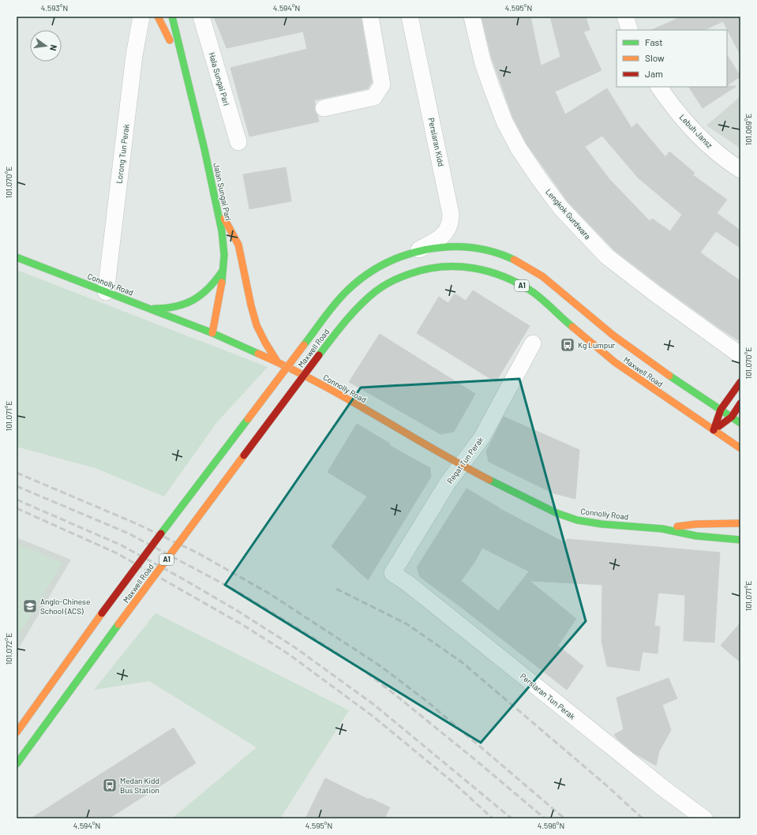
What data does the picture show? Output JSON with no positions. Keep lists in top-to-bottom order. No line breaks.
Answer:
{"streets":{"main road":["Jalan Sungai Pari","Connolly Road","A1","Maxwell Road"],"street":["Hala Sungai Pari","Lebuh Jansz","Persiaran Kidd","Lorong Tun Perak","Lengkok Gurdwara","Regat Tun Perak","Persiaran Tun Perak"]},"crossings":[["Persiaran Kidd","Maxwell Road"],["Lorong Tun Perak","Connolly Road"],["Jalan Sungai Pari","Connolly Road"],["Connolly Road","Regat Tun Perak"],["Regat Tun Perak","Persiaran Tun Perak"]],"places":{"bus stop":["Kg Lumpur","Medan Kidd Bus Station"],"school or university":["Anglo-Chinese School (ACS)"]},"legend":["Fast","Slow","Jam"],"north":"right","coordinates":["4.593°N","4.594°N","4.595°N","101.069°E","101.070°E","101.071°E","101.072°E","4.596°N"]}
